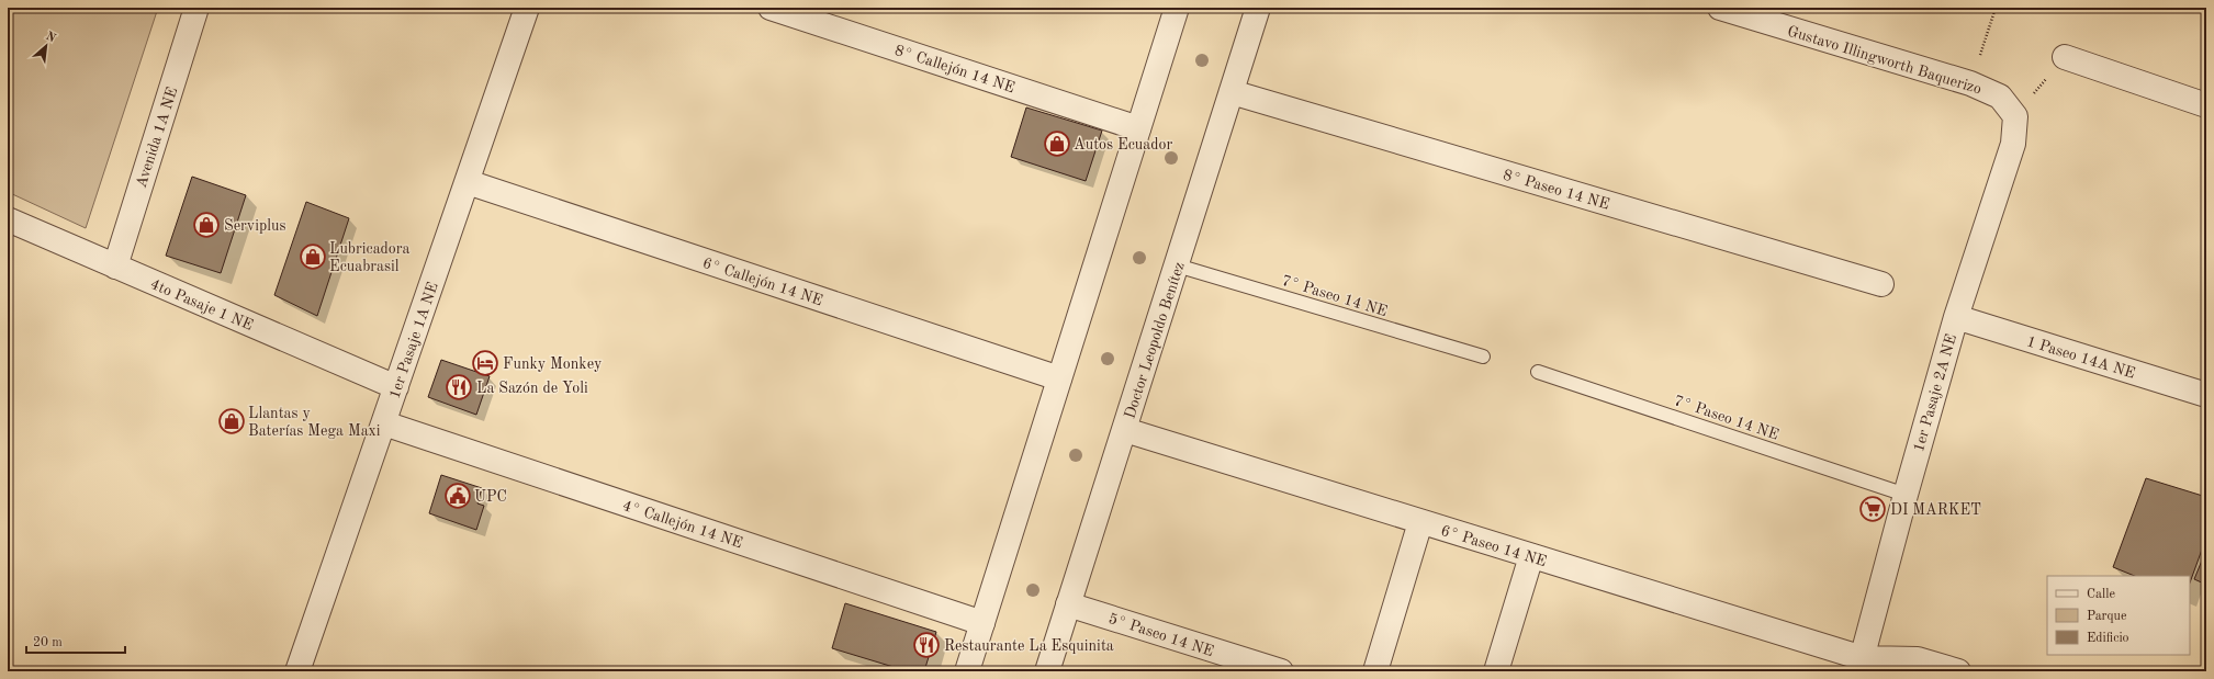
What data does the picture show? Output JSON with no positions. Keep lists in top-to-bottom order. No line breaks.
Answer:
{"streets":{"street":["Gustavo Illingworth Baquerizo","8° Callejón 14 NE","Avenida 1A NE","8° Paseo 14 NE","6° Callejón 14 NE","4to Pasaje 1 NE","1er Pasaje 1A NE","Doctor Leopoldo Benítez","1 Paseo 14A NE","1er Pasaje 2A NE","4° Callejón 14 NE","6° Paseo 14 NE","5° Paseo 14 NE"],"lane":["7° Paseo 14 NE"]},"crossings":[["Gustavo Illingworth Baquerizo","1er Pasaje 2A NE"],["Avenida 1A NE","4to Pasaje 1 NE"],["8° Paseo 14 NE","Doctor Leopoldo Benítez"],["6° Callejón 14 NE","1er Pasaje 1A NE"],["7° Paseo 14 NE","Doctor Leopoldo Benítez"],["7° Paseo 14 NE","1er Pasaje 2A NE"],["4to Pasaje 1 NE","1er Pasaje 1A NE"],["1er Pasaje 1A NE","4° Callejón 14 NE"],["Doctor Leopoldo Benítez","6° Paseo 14 NE"],["Doctor Leopoldo Benítez","5° Paseo 14 NE"],["1 Paseo 14A NE","1er Pasaje 2A NE"],["1er Pasaje 2A NE","6° Paseo 14 NE"]],"places":{"shop":["Autos Ecuador","Serviplus","Lubricadora Ecuabrasil","Llantas y Baterías Mega Maxi"],"hotel":["Funky Monkey"],"restaurant":["La Sazón de Yoli","Restaurante La Esquinita"],"public building":["UPC"],"supermarket":["DI MARKET"]},"legend":["Calle","Parque","Edificio"],"scale_bar":"20 m","north":"top right"}
